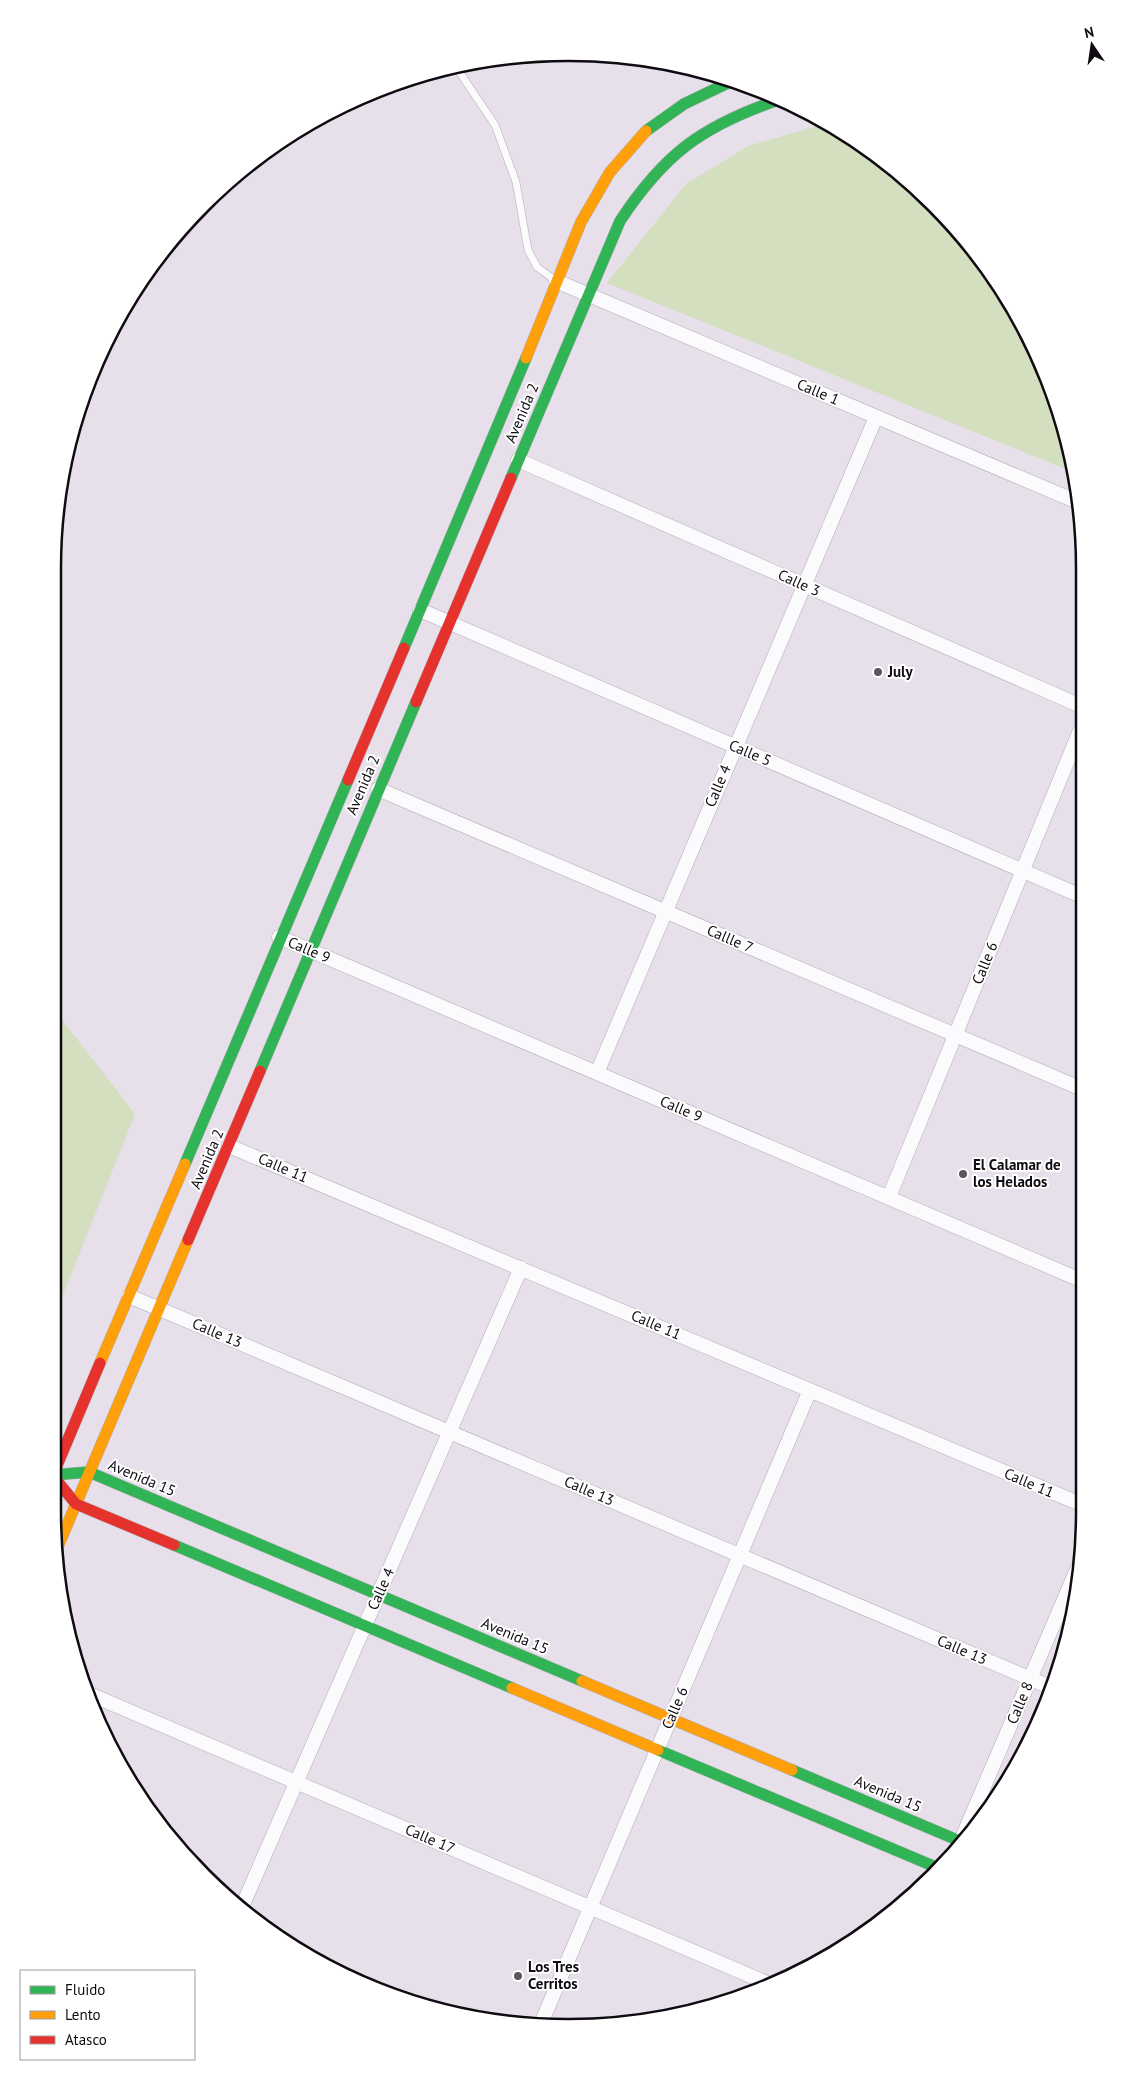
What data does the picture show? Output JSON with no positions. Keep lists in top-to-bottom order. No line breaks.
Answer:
{"streets":{"main road":["Avenida 2","Avenida 15"],"street":["Calle 1","Calle 3","Calle 5","Calle 4","Callle 7","Calle 9","Calle 6","Calle 11","Calle 13","Calle 8","Calle 17"]},"crossings":[["Calle 1","Avenida 2"],["Calle 1","Calle 4"],["Avenida 2","Calle 3"],["Avenida 2","Calle 5"],["Avenida 2","Callle 7"],["Avenida 2","Calle 9"],["Avenida 2","Calle 11"],["Avenida 2","Calle 13"],["Avenida 2","Avenida 15"],["Calle 3","Calle 4"],["Calle 5","Calle 4"],["Calle 5","Calle 6"],["Calle 4","Callle 7"],["Calle 4","Calle 9"],["Calle 4","Calle 11"],["Calle 4","Calle 13"],["Calle 4","Avenida 15"],["Calle 4","Calle 17"],["Callle 7","Calle 6"],["Calle 9","Calle 6"],["Calle 6","Calle 11"],["Calle 6","Calle 13"],["Calle 6","Avenida 15"],["Calle 6","Calle 17"],["Calle 13","Calle 8"]],"places":["July","El Calamar de los Helados","Los Tres Cerritos"],"legend":["Fluido","Lento","Atasco"],"north":"top"}
